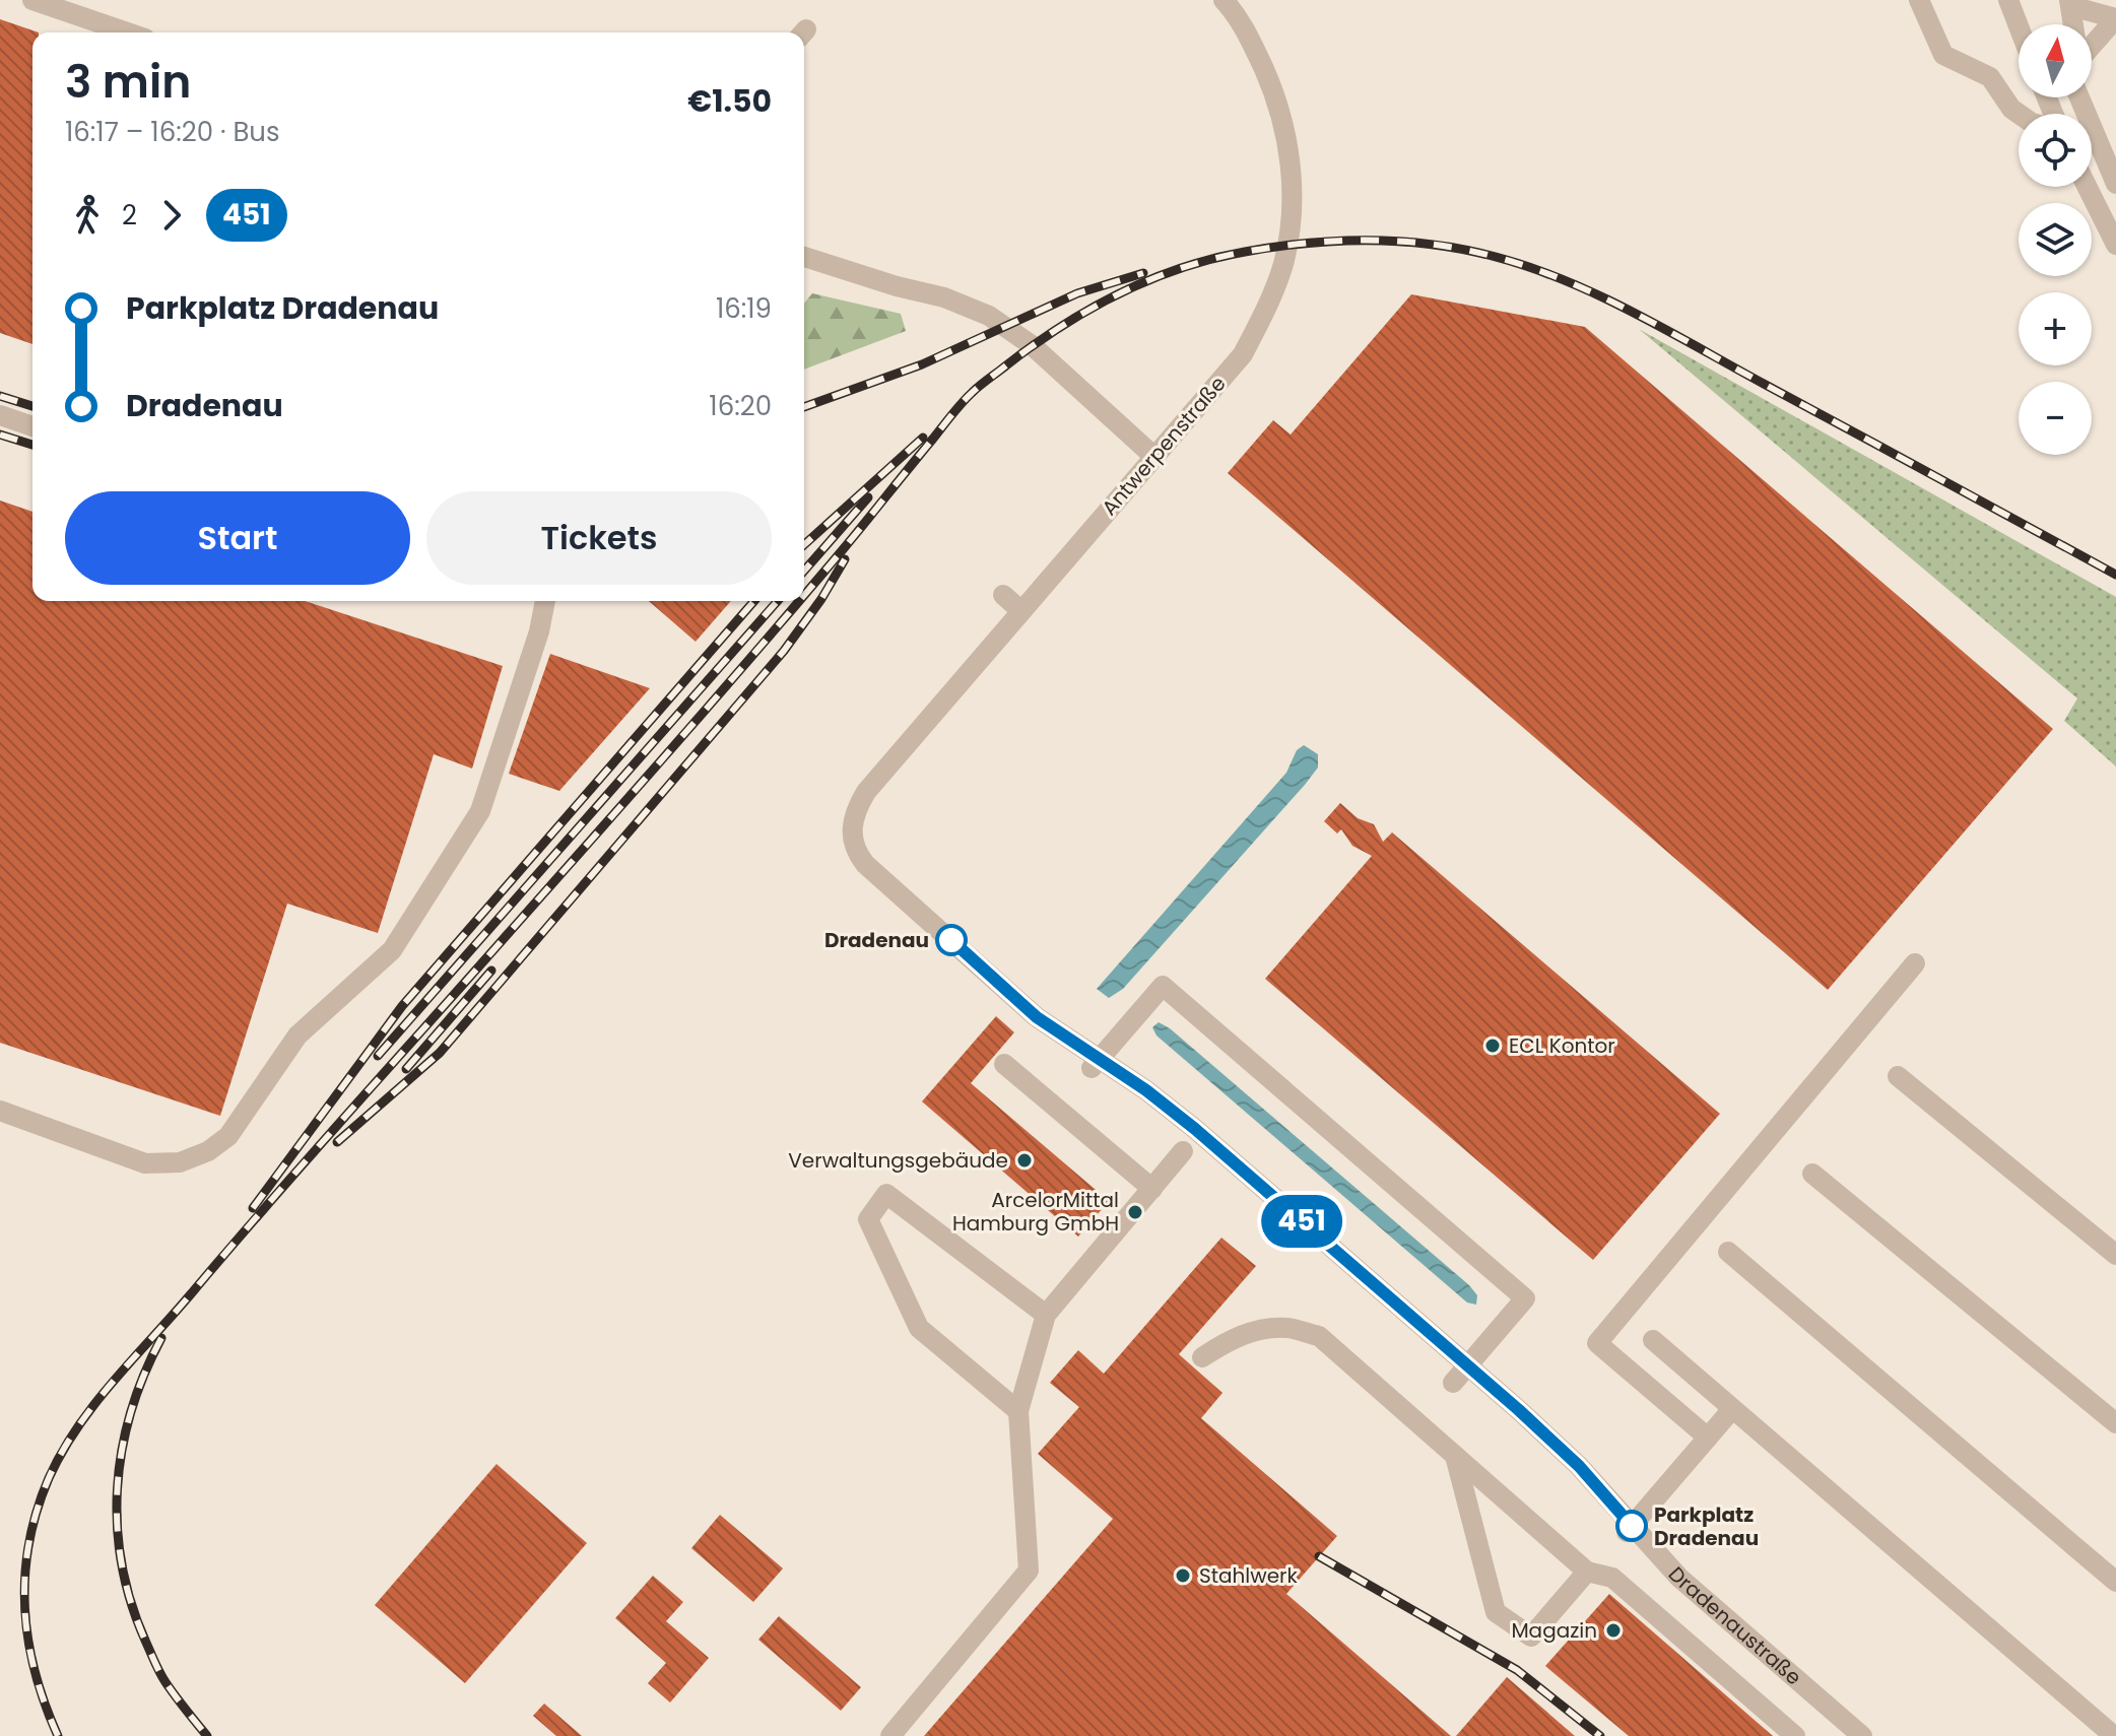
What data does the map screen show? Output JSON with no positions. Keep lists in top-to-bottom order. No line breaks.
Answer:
{"streets":{"street":["Antwerpenstraße","Dradenaustraße"]},"crossings":[["Antwerpenstraße","Dradenaustraße"]],"places":["Dradenau","ECL Kontor","Verwaltungsgebäude","ArcelorMittal Hamburg GmbH","Parkplatz Dradenau","Stahlwerk","Magazin"],"lines":["bus line 451"],"north":"top","page":{"on_map":"451","map_buttons":["+","−"],"heading":["3 min","16:17 – 16:20 · Bus","€1.50"],"legs":["2","451"],"list":[{"name":"Parkplatz Dradenau","value":"16:19"},{"name":"Dradenau","value":"16:20"}],"buttons":["Start","Tickets"]}}
